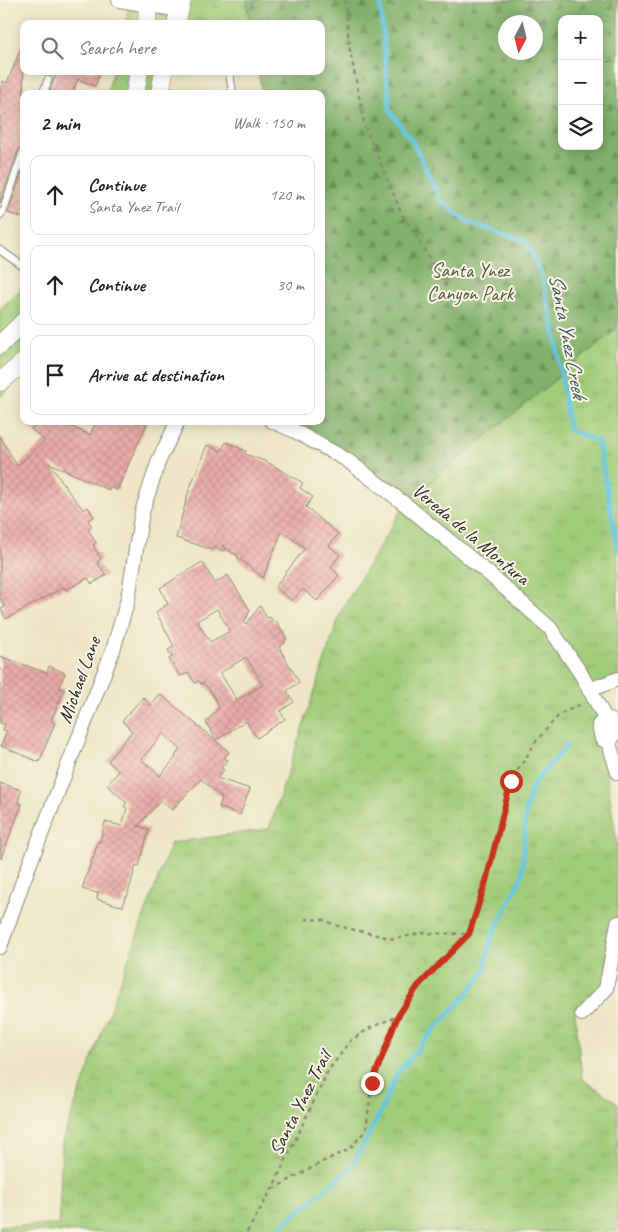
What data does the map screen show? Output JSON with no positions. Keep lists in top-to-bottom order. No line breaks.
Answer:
{"streets":{"street":["Vereda de la Montura","Michael Lane"],"path":["Santa Ynez Trail"]},"water":["Santa Ynez Creek"],"parks":["Santa Ynez Canyon Park"],"north":"bottom","page":{"map_buttons":["+","−"],"search":"Search here","heading":["2 min","Walk · 150 m"],"list":[["Continue","Santa Ynez Trail","120 m"],["Continue","30 m"],"Arrive at destination"]}}
